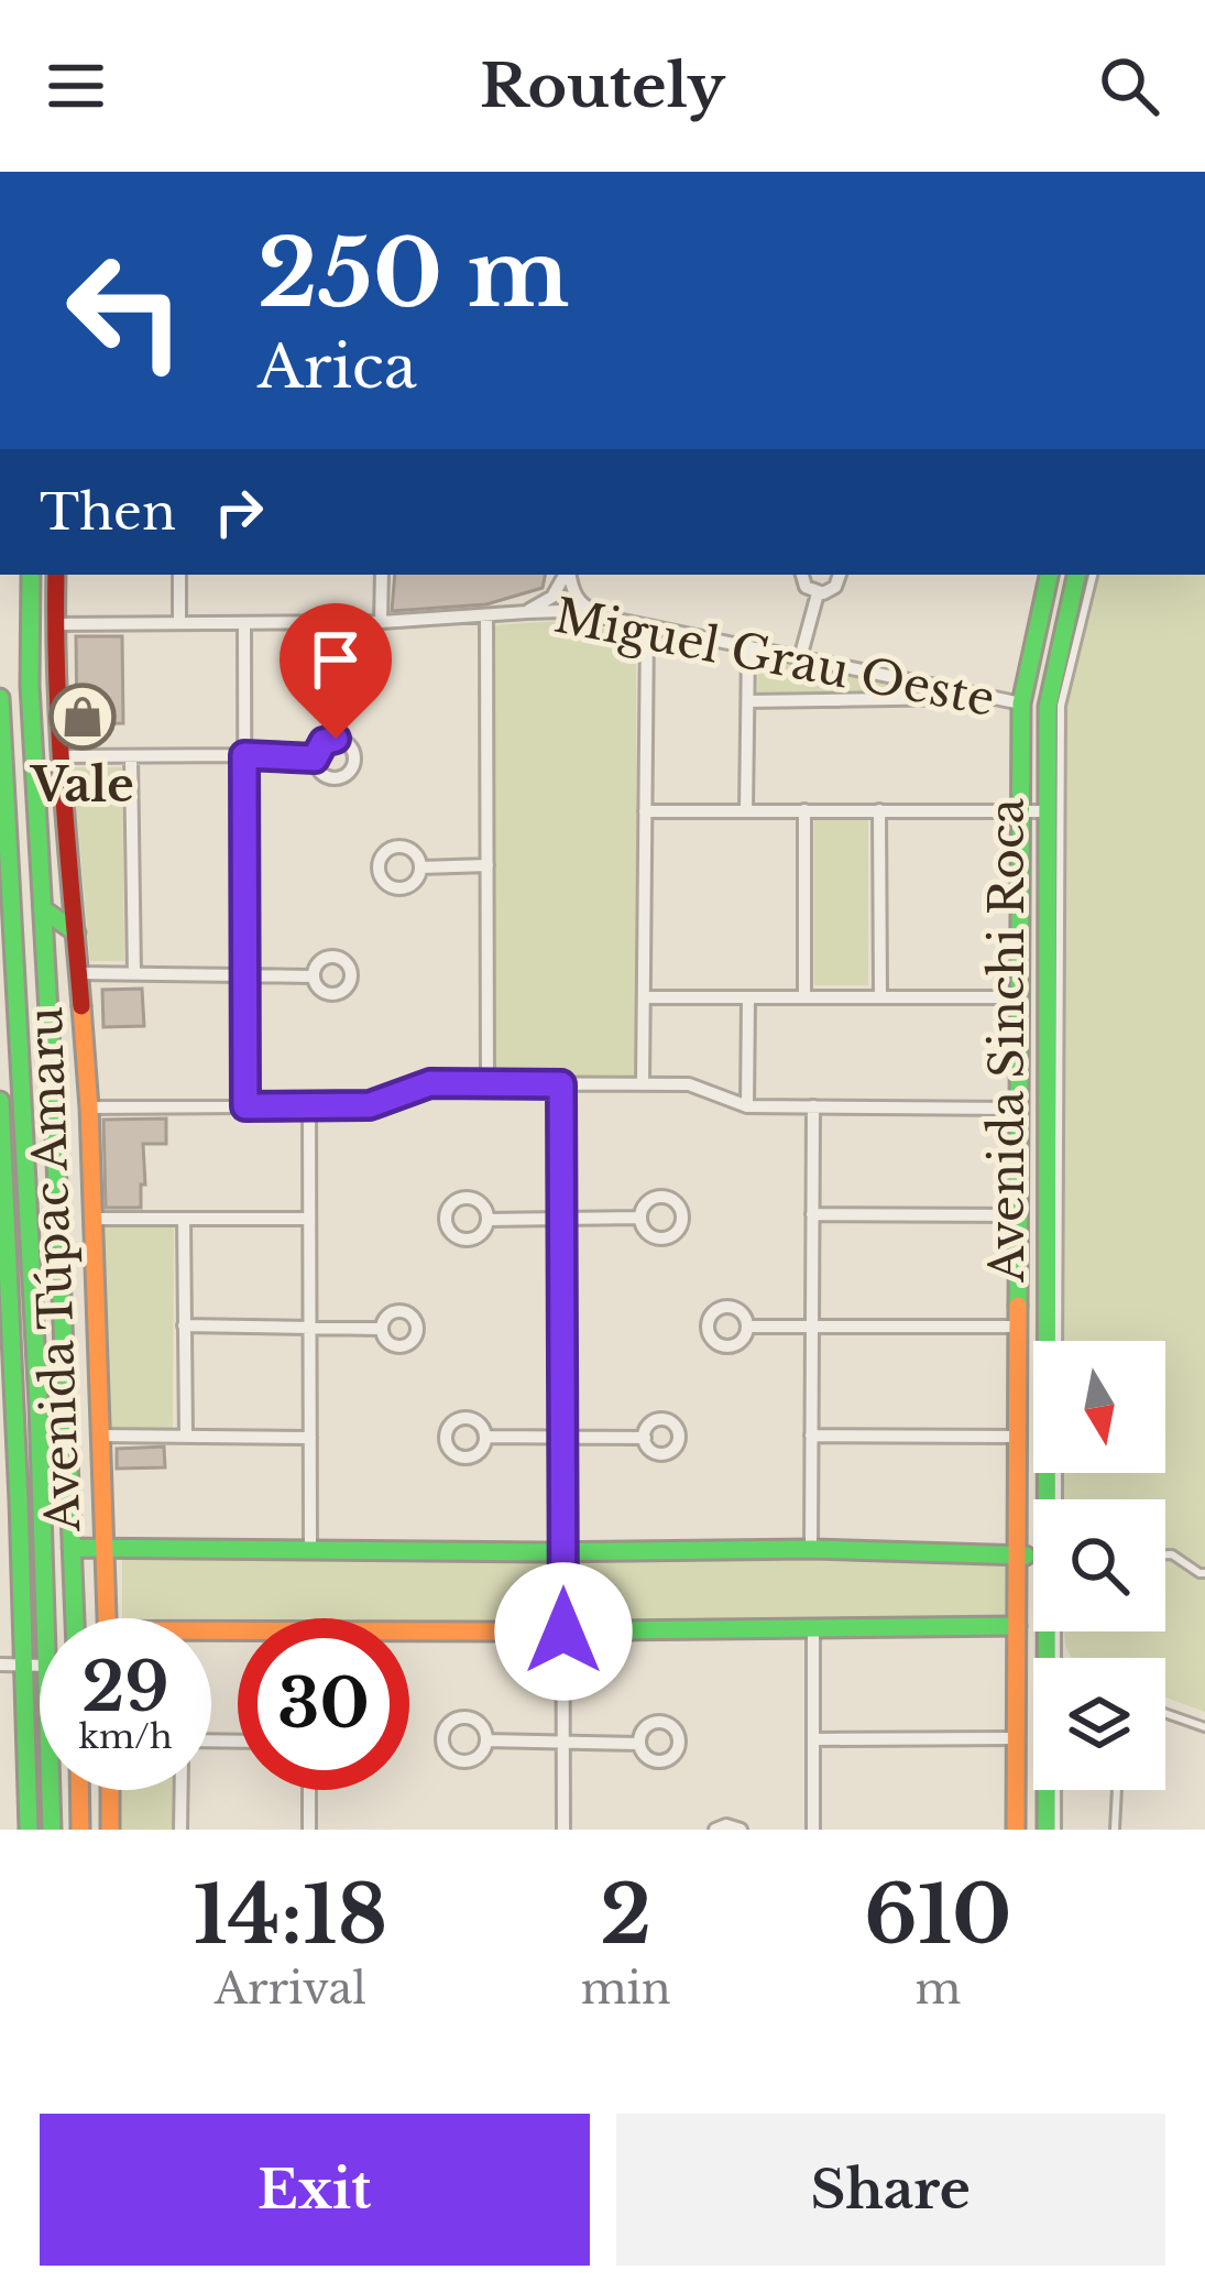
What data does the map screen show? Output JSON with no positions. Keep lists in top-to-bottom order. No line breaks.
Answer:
{"streets":{"main road":["Avenida Sinchi Roca","Avenida Túpac Amaru"],"street":["Miguel Grau Oeste"]},"crossings":[["Miguel Grau Oeste","Avenida Sinchi Roca"],["Miguel Grau Oeste","Avenida Túpac Amaru"]],"places":{"shop":["Vale"]},"north":"bottom","page":{"header":"Routely","turn":["250 m","Arica"],"then":"Then","speed":"29 km/h","limit":"30","eta":["14:18","Arrival","2","min","610","m"],"buttons":["Exit","Share"]}}
